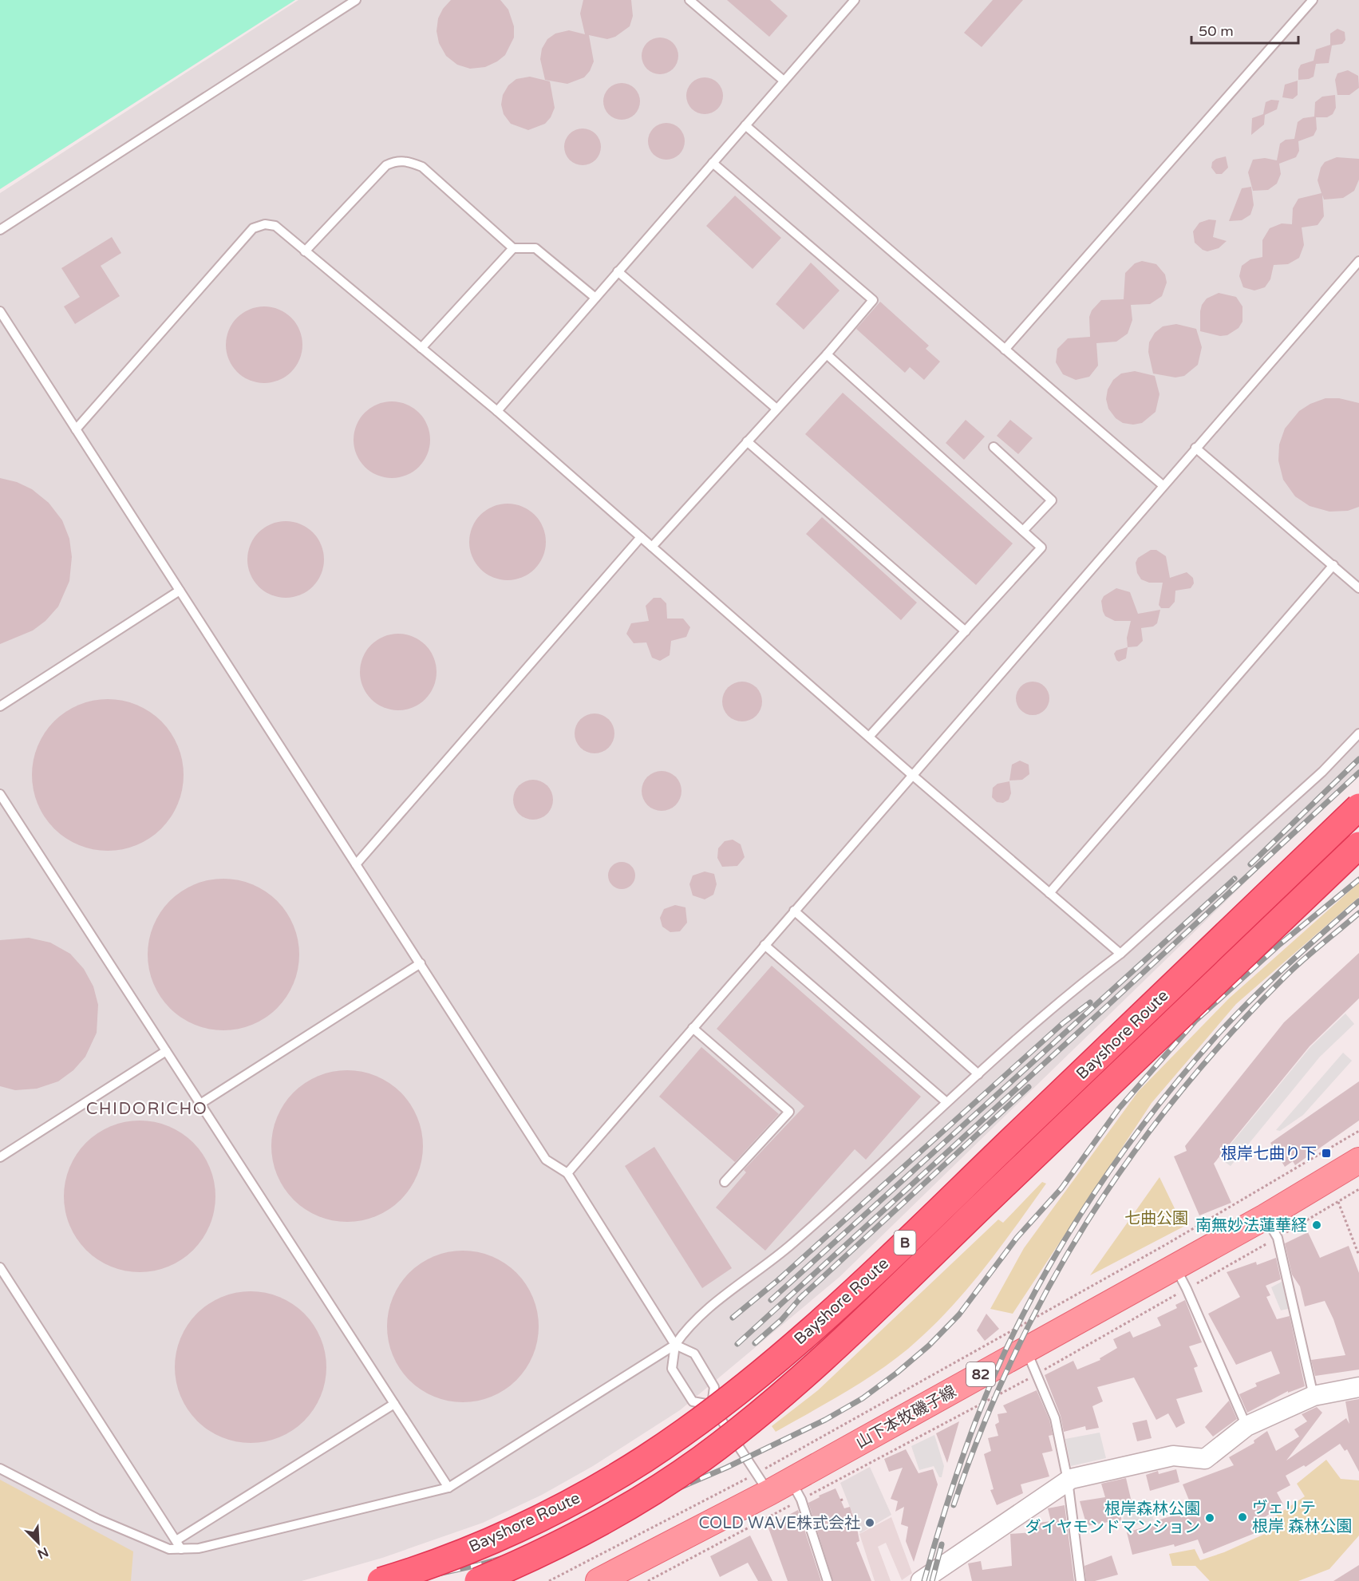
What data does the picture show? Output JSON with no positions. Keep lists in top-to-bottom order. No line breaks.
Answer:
{"streets":{"highway":["Bayshore Route","B"],"main road":["82","山下本牧磯子線"]},"districts":["CHIDORICHO"],"parks":["七曲公園"],"places":{"transit":["根岸七曲り下"],"other":["南無妙法蓮華経","ヴェリテ 根岸 森林公園","根岸森林公園 ダイヤモンドマンション","COLD WAVE株式会社"]},"scale_bar":"50 m","north":"bottom right"}
